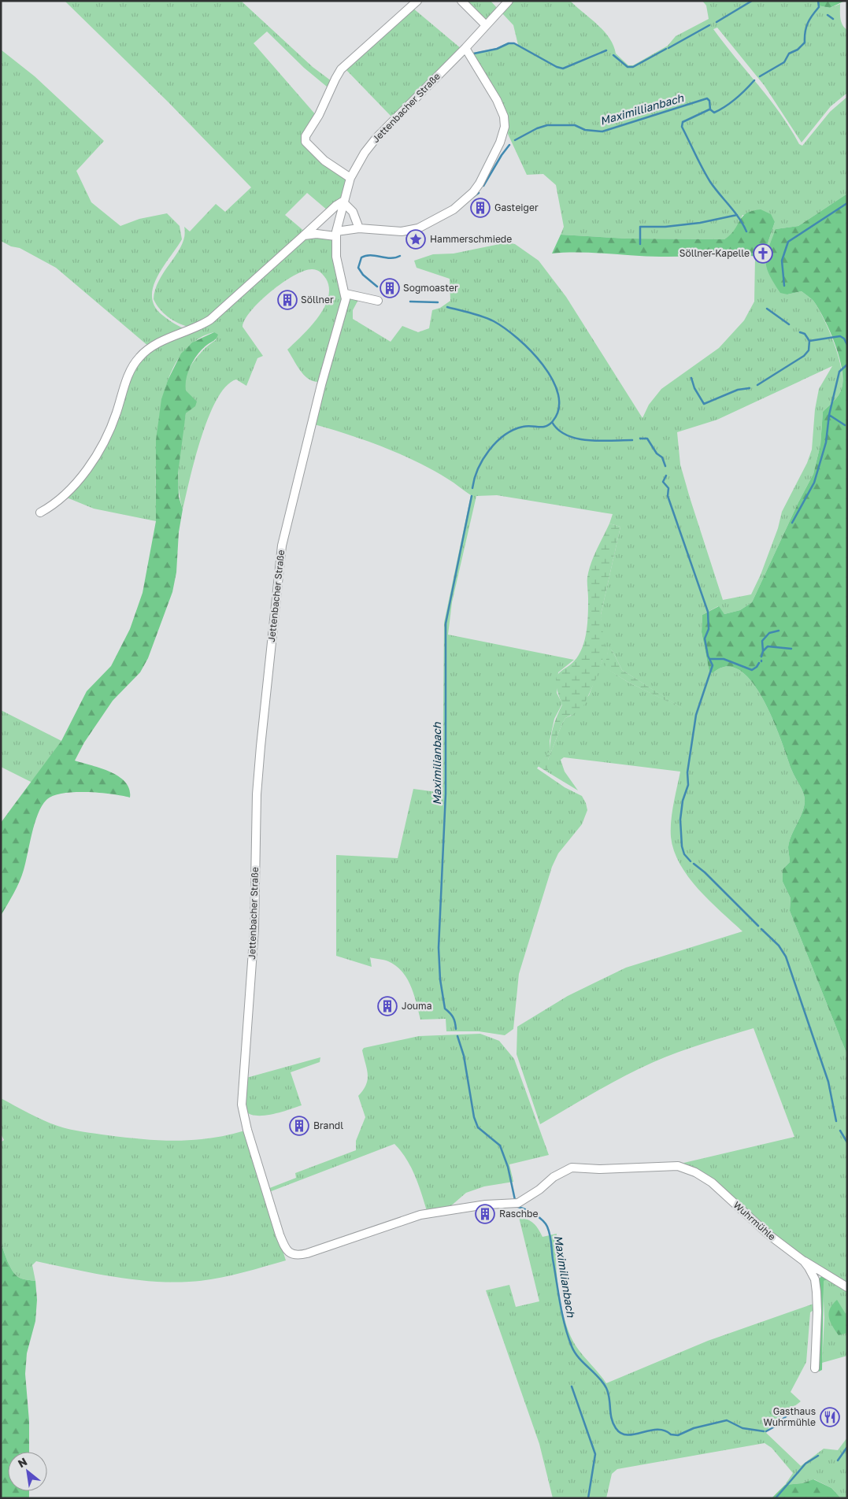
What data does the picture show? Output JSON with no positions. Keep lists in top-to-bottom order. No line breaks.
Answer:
{"streets":{"street":["Jettenbacher Straße","Wuhrmühle"]},"crossings":[["Jettenbacher Straße","Wuhrmühle"]],"water":["Maximillianbach","Maximilianbach"],"places":{"building":["Gasteiger","Sogmoaster","Söllner","Jouma","Brandl","Raschbe"],"place":["Hammerschmiede"],"church":["Söllner-Kapelle"],"restaurant":["Gasthaus Wuhrmühle"]},"north":"top left"}
